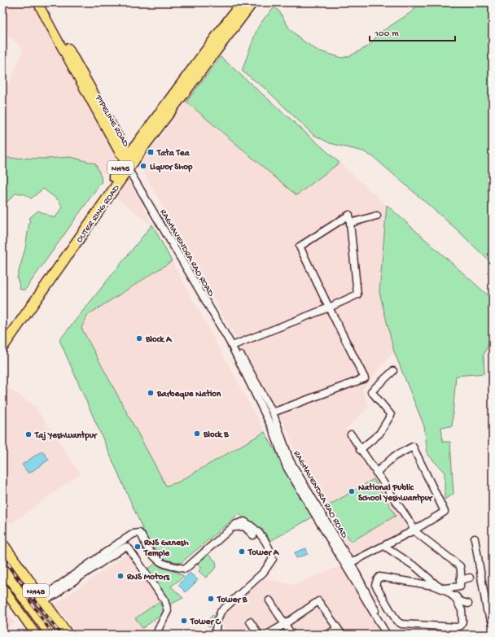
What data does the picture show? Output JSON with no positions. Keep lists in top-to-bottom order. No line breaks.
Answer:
{"streets":{"highway":["NH75","OUTER RING ROAD","NH48"],"main road":["PIPELINE ROAD"],"street":["RAGHAVENDRA RAO ROAD"]},"crossings":[["PIPELINE ROAD","OUTER RING ROAD"],["PIPELINE ROAD","RAGHAVENDRA RAO ROAD"],["OUTER RING ROAD","RAGHAVENDRA RAO ROAD"]],"places":{"transit":["Tata Tea"],"other":["Liquor Shop","Block A","Barbeque Nation","Block B","Taj Yeshwantpur","National Public School Yeshwantpur","RNS Ganesh Temple","Tower A","RNS Motors","Tower B","Tower C"]},"scale_bar":"100 m"}
